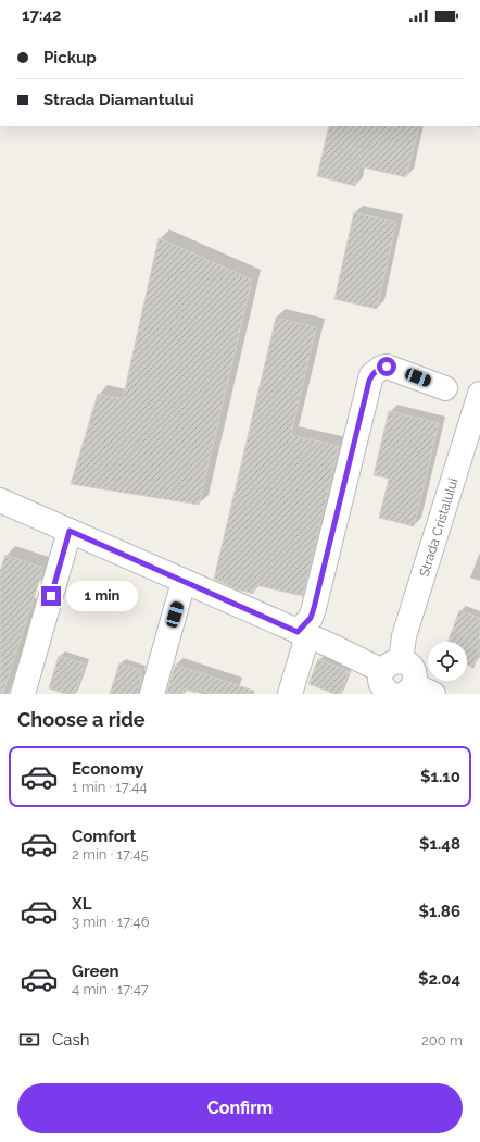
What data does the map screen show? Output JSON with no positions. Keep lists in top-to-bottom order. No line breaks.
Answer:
{"streets":{"street":["Strada Cristalului"]},"page":{"status":"17:42","banner":["Pickup","Strada Diamantului"],"bubble":"1 min","heading":"Choose a ride","list":[{"name":"Economy","note":"1 min · 17:44","value":"$1.10"},{"name":"Comfort","note":"2 min · 17:45","value":"$1.48"},{"name":"XL","note":"3 min · 17:46","value":"$1.86"},{"name":"Green","note":"4 min · 17:47","value":"$2.04"}],"pay":["Cash","200 m"],"buttons":"Confirm"}}
